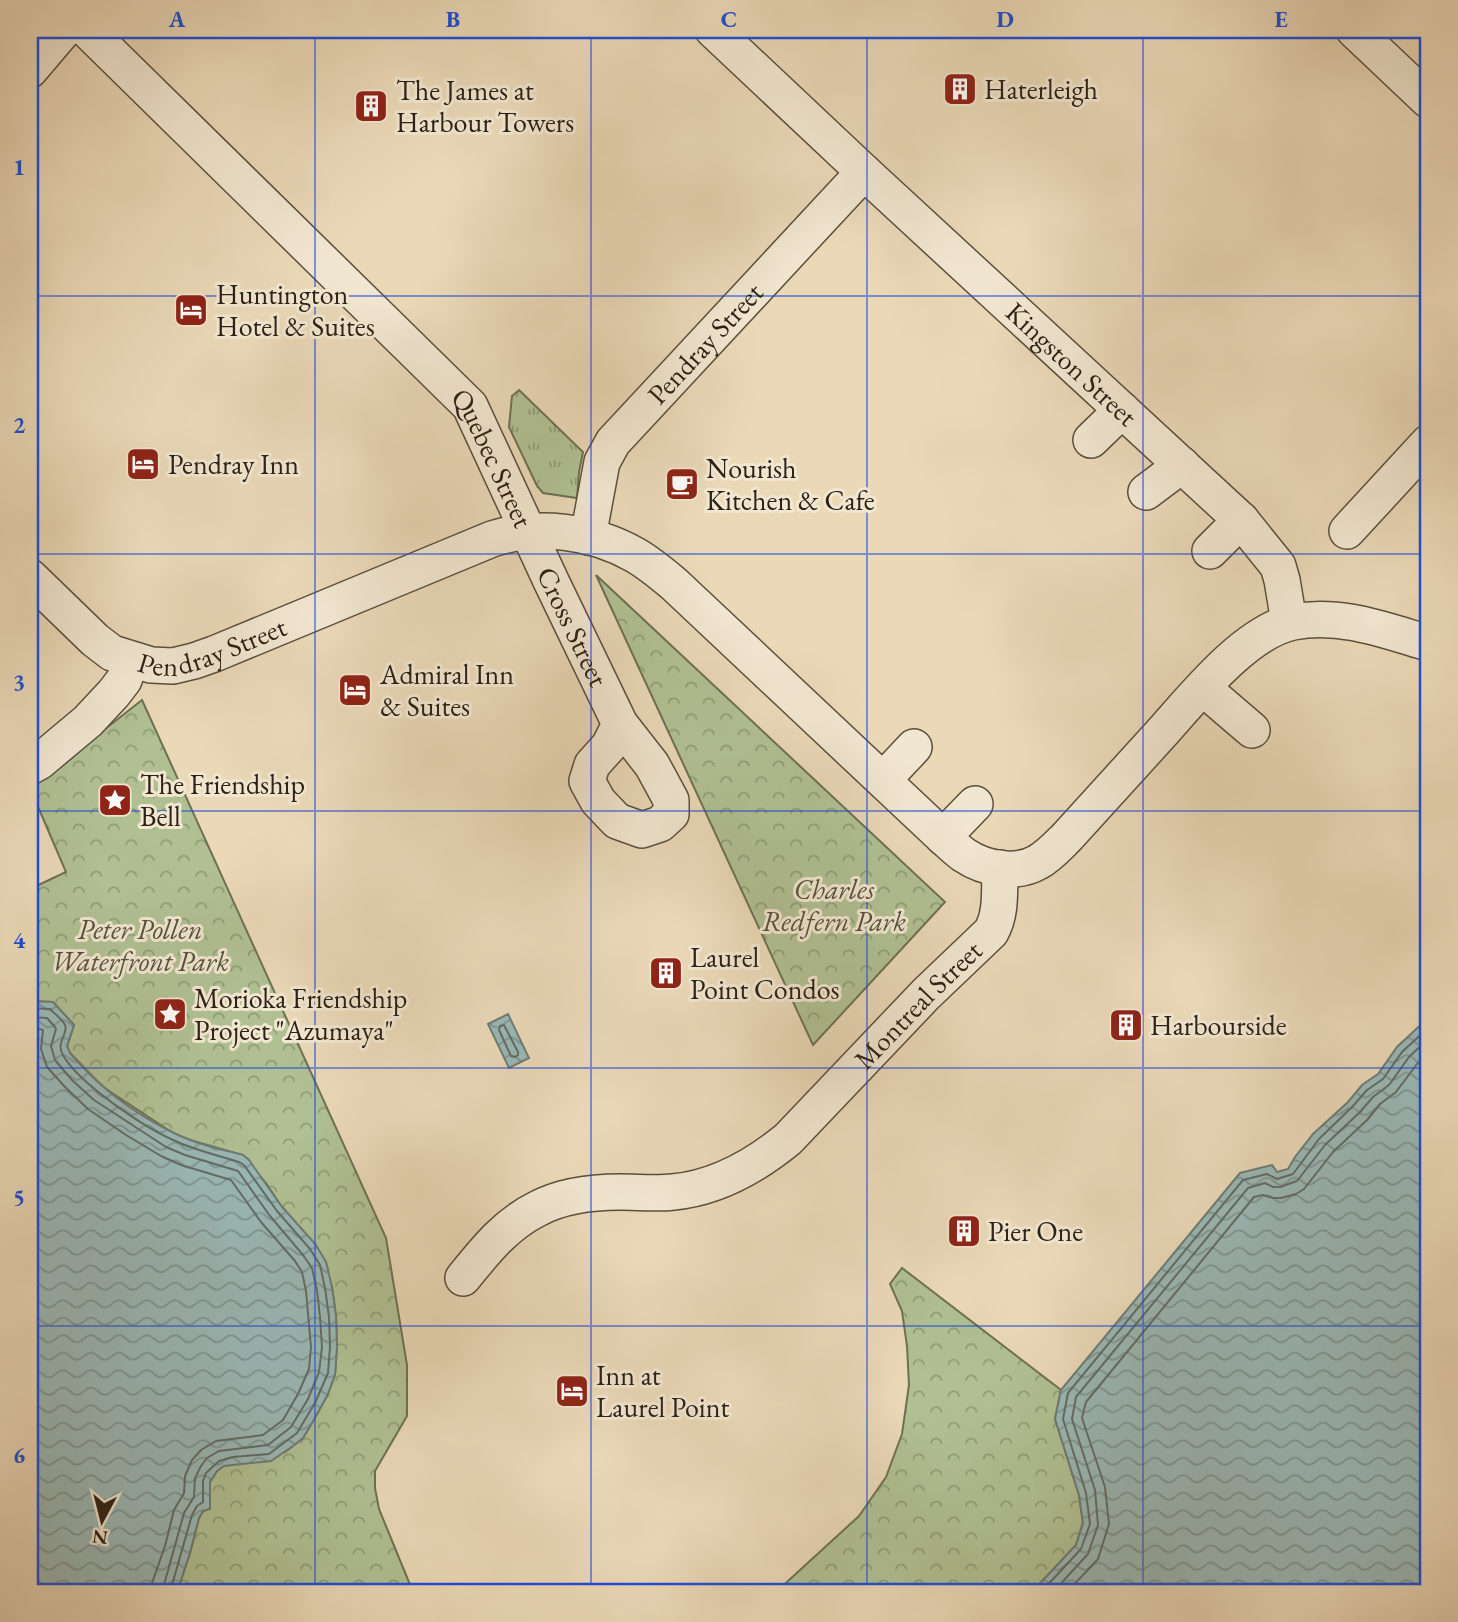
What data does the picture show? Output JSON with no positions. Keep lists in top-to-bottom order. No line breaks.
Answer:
{"streets":{"street":["Pendray Street","Kingston Street","Quebec Street","Cross Street","Montreal Street"]},"crossings":[["Pendray Street","Kingston Street"],["Pendray Street","Quebec Street"],["Pendray Street","Cross Street"],["Quebec Street","Cross Street"],["Quebec Street","Montreal Street"]],"parks":["Charles Redfern Park","Peter Pollen Waterfront Park"],"places":{"building":["Haterleigh","The James at Harbour Towers","Laurel Point Condos","Harbourside","Pier One"],"hotel":["Huntington Hotel & Suites","Pendray Inn","Admiral Inn & Suites","Inn at Laurel Point"],"cafe":["Nourish Kitchen & Cafe"],"place":["The Friendship Bell","Morioka Friendship Project \"Azumaya\""]},"north":"bottom","grid":{"columns":["A","B","C","D","E"],"rows":["1","2","3","4","5","6"]}}
